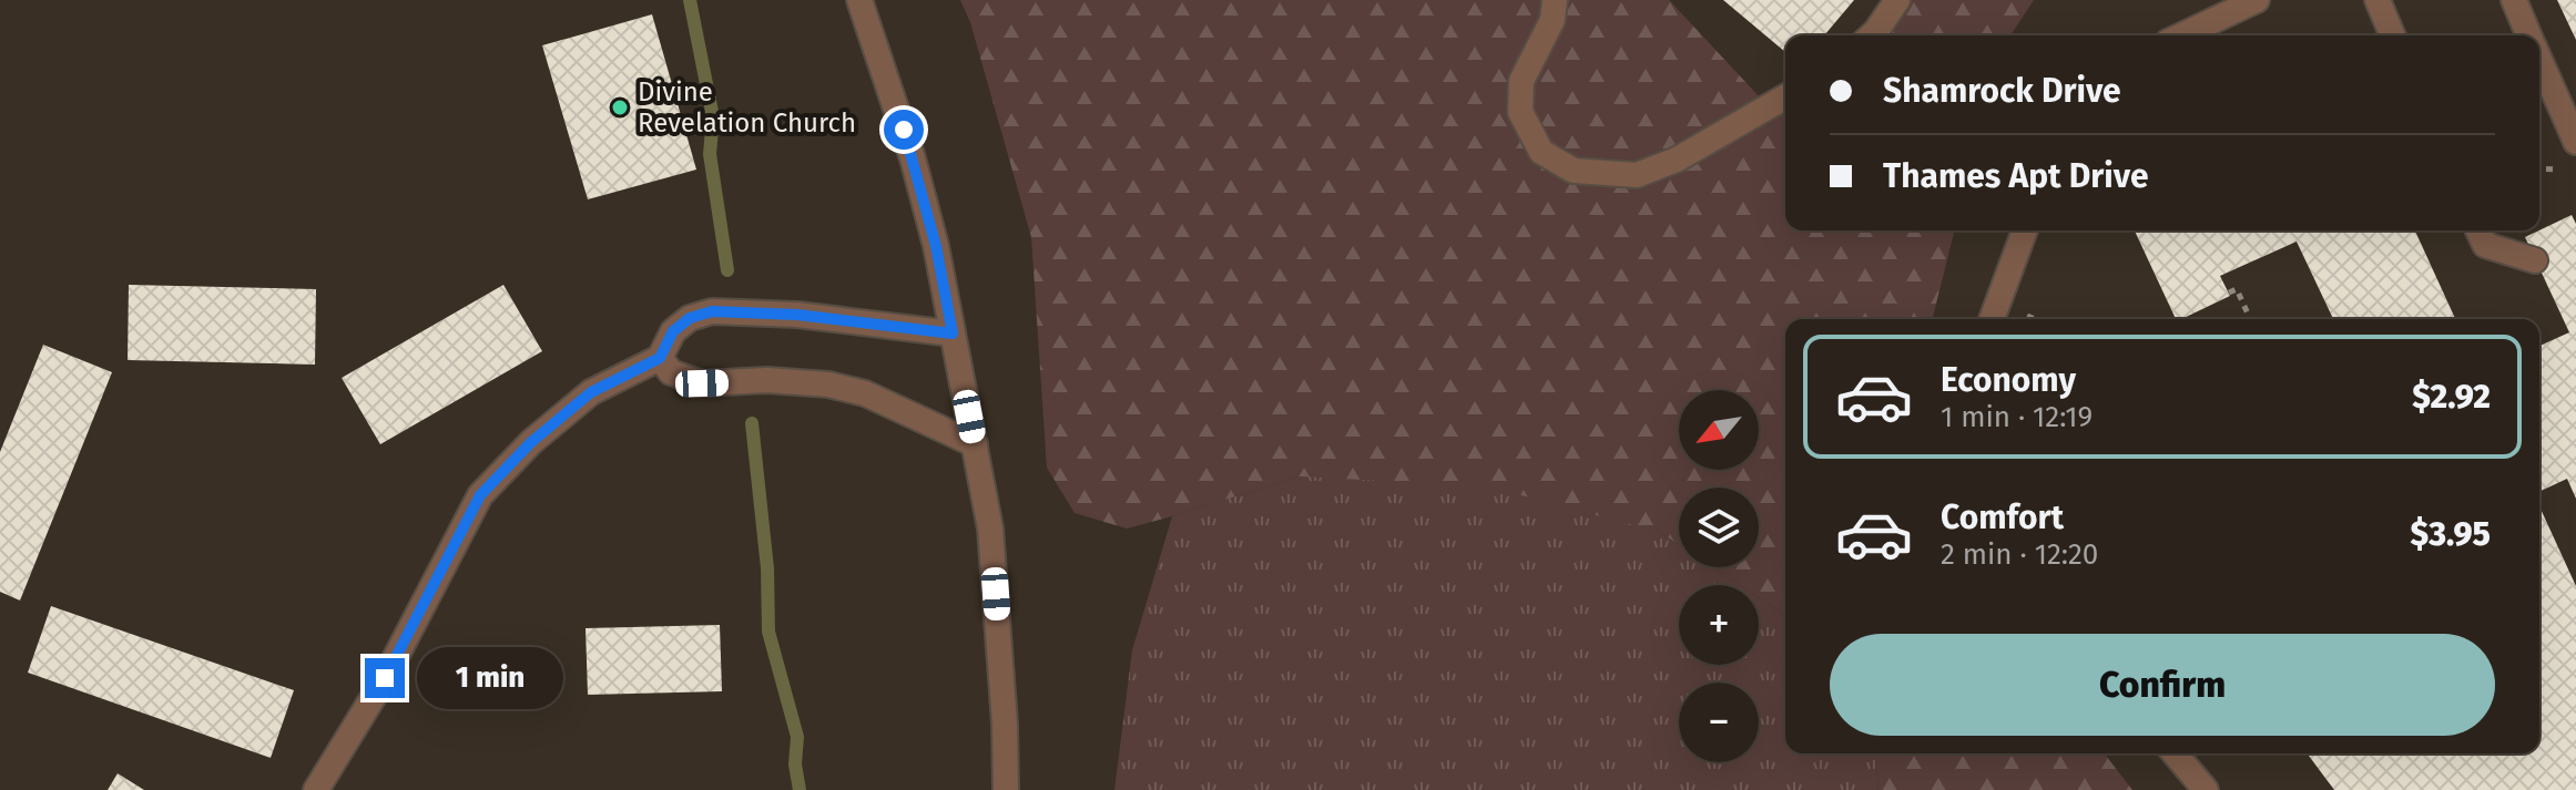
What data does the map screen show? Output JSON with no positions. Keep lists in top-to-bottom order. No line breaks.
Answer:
{"places":["Divine Revelation Church"],"north":"bottom left","page":{"banner":["Shamrock Drive","Thames Apt Drive"],"list":[{"name":"Economy","note":"1 min · 12:19","value":"$2.92"},{"name":"Comfort","note":"2 min · 12:20","value":"$3.95"}],"map_buttons":["+","−"],"buttons":"Confirm","bubble":"1 min"}}
